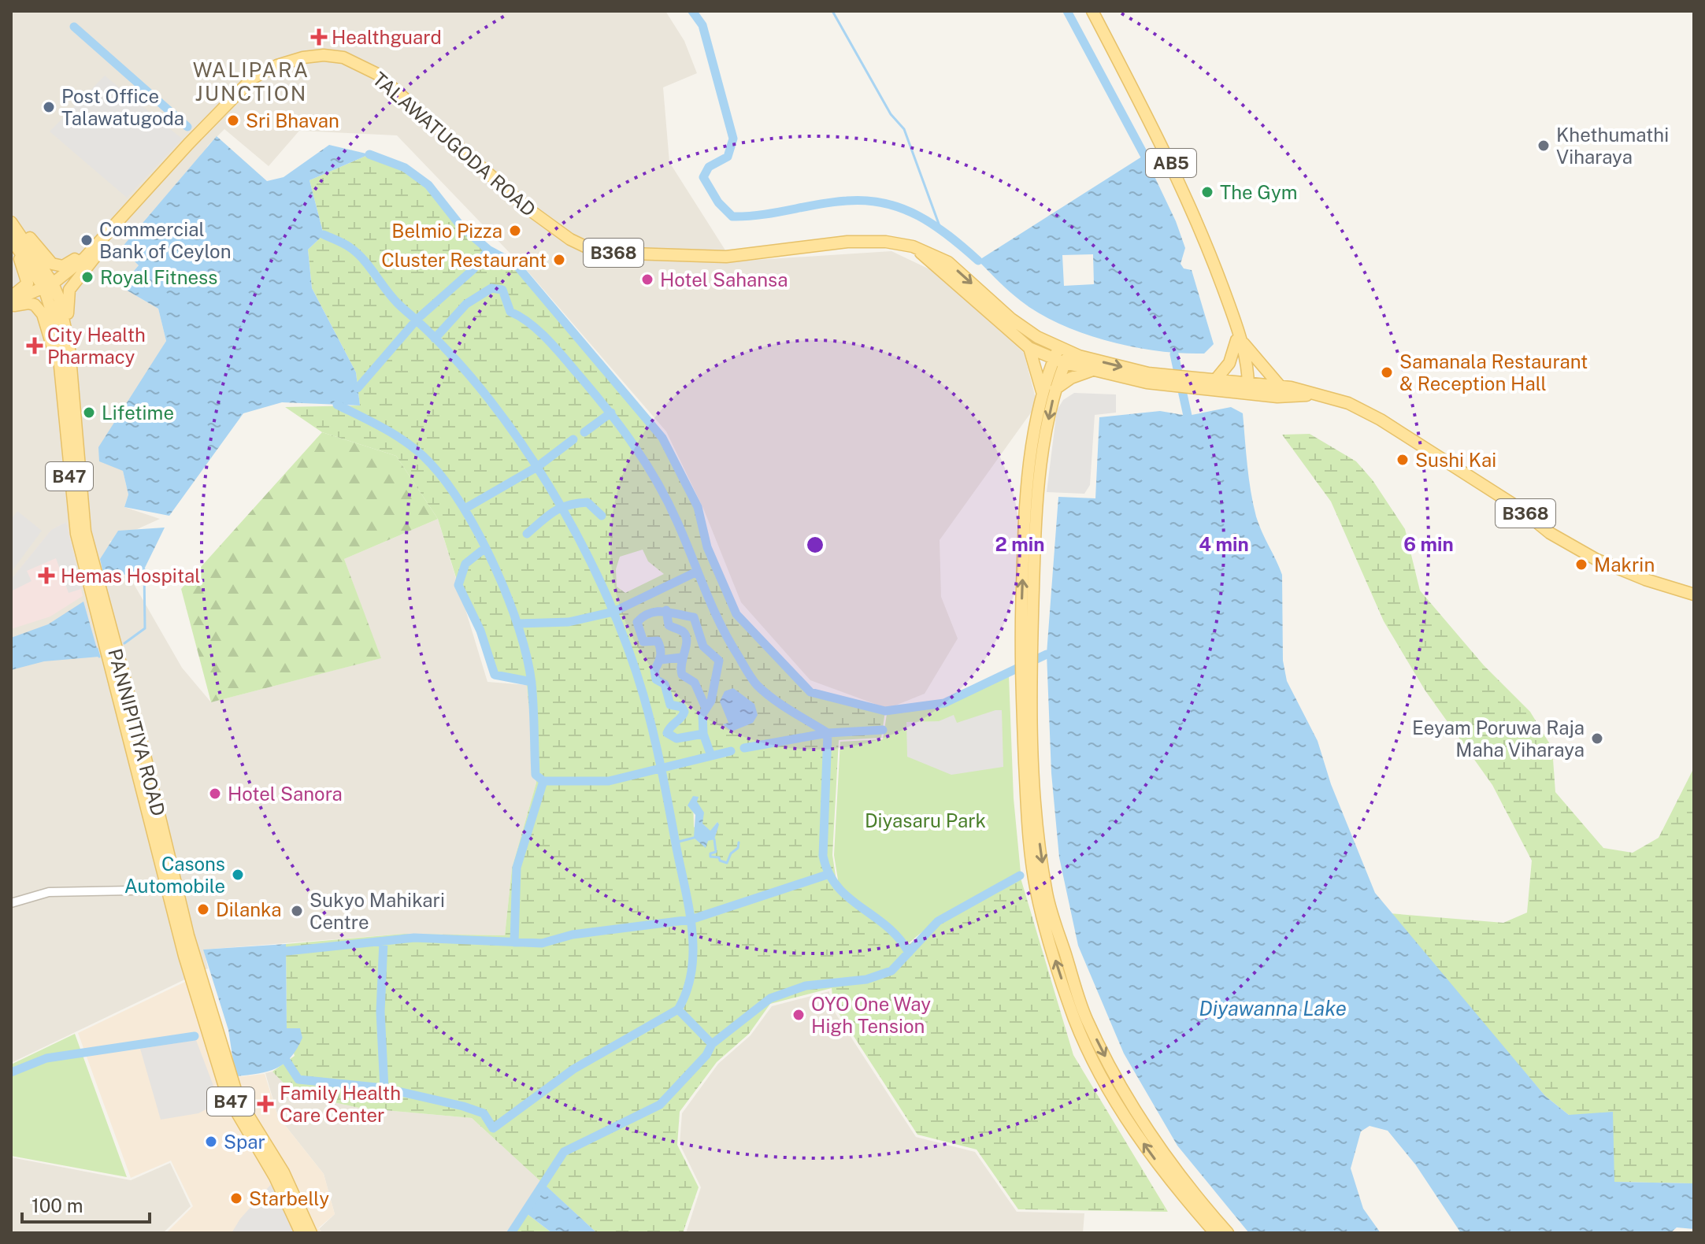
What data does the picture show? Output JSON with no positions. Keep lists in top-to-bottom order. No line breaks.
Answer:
{"streets":{"main road":["TALAWATUGODA ROAD","AB5","B368","B47","PANNIPITIYA ROAD"]},"crossings":[["TALAWATUGODA ROAD","AB5"],["TALAWATUGODA ROAD","PANNIPITIYA ROAD"]],"districts":["WALIPARA JUNCTION"],"water":["Diyawanna Lake"],"parks":["Diyasaru Park"],"places":{"health":["Healthguard","City Health Pharmacy","Hemas Hospital","Family Health Care Center"],"other":["Post Office Talawatugoda","Sri Bhavan","Khethumathi Viharaya","The Gym","Belmio Pizza","Commercial Bank of Ceylon","Cluster Restaurant","Royal Fitness","Hotel Sahansa","Samanala Restaurant & Reception Hall","Lifetime","Sushi Kai","Makrin","Eeyam Poruwa Raja Maha Viharaya","Hotel Sanora","Casons Automobile","Dilanka","Sukyo Mahikari Centre","OYO One Way High Tension","Spar","Starbelly"]},"scale_bar":"100 m","rings":["2 min","4 min","6 min"]}
